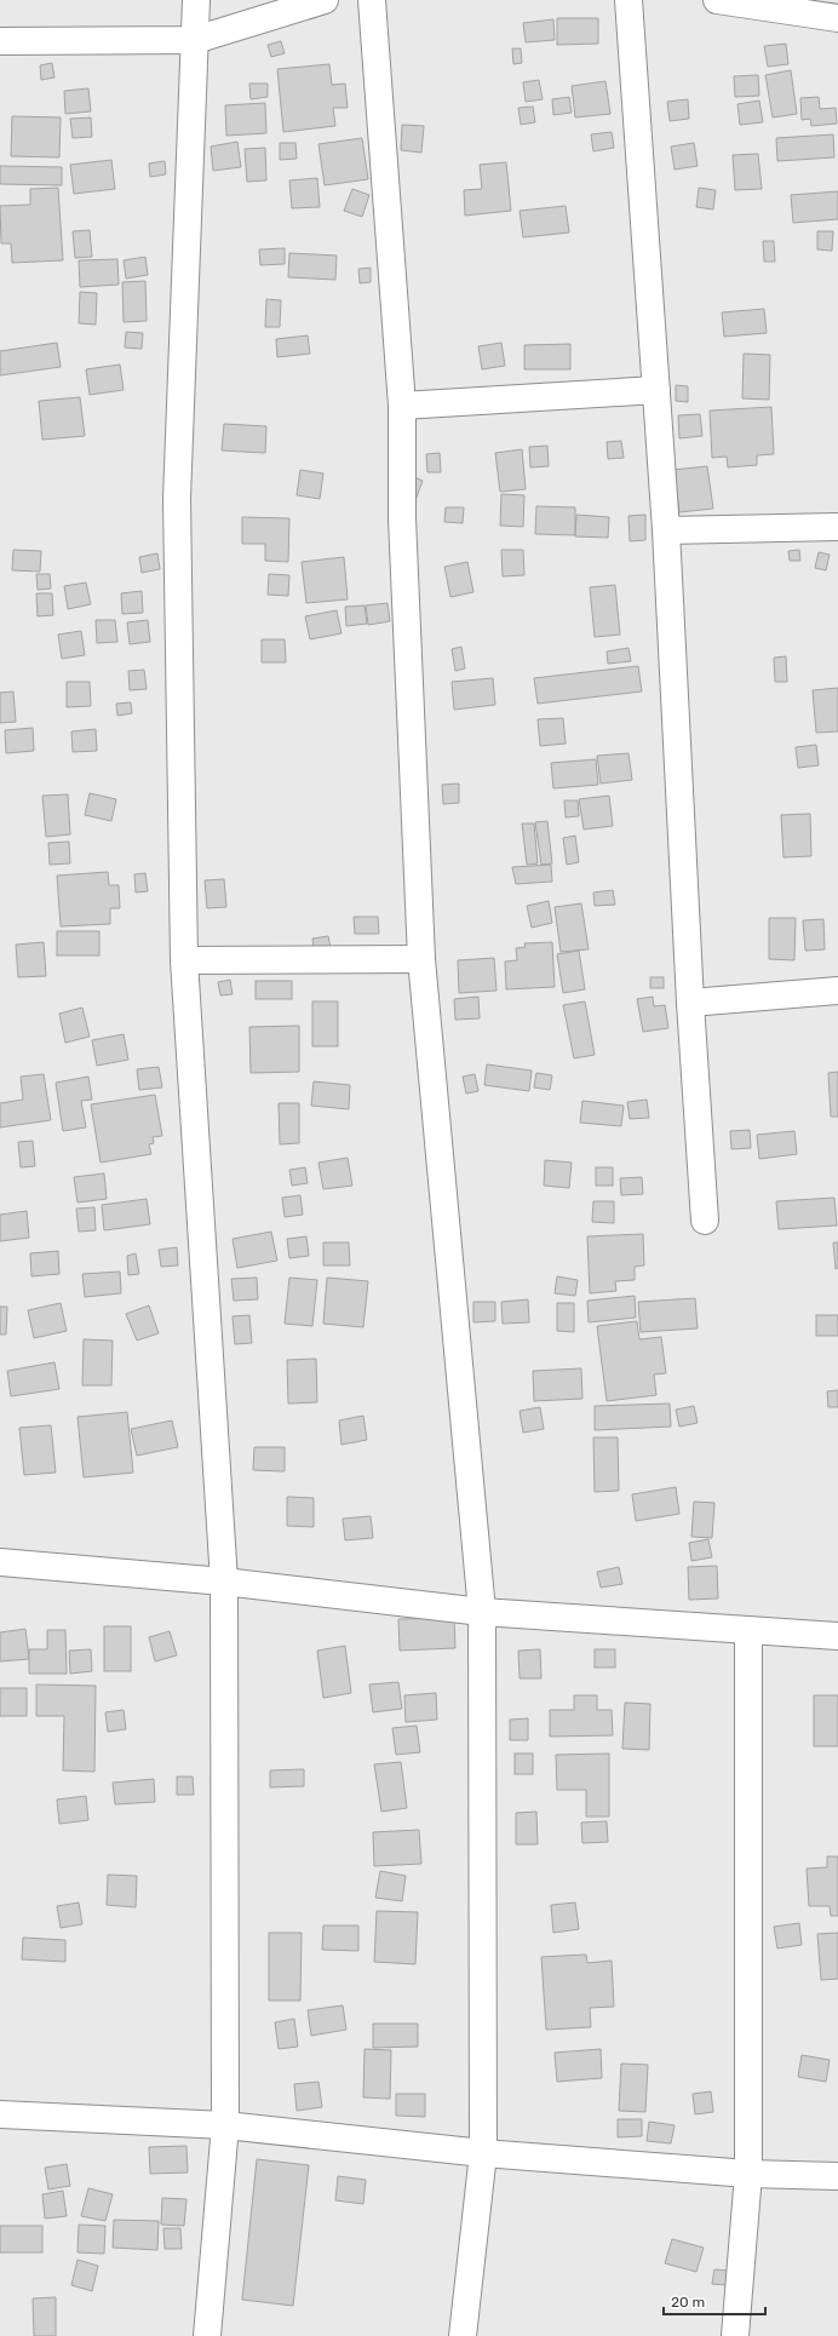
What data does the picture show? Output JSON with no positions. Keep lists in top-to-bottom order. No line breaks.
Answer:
{"scale_bar":"20 m"}
